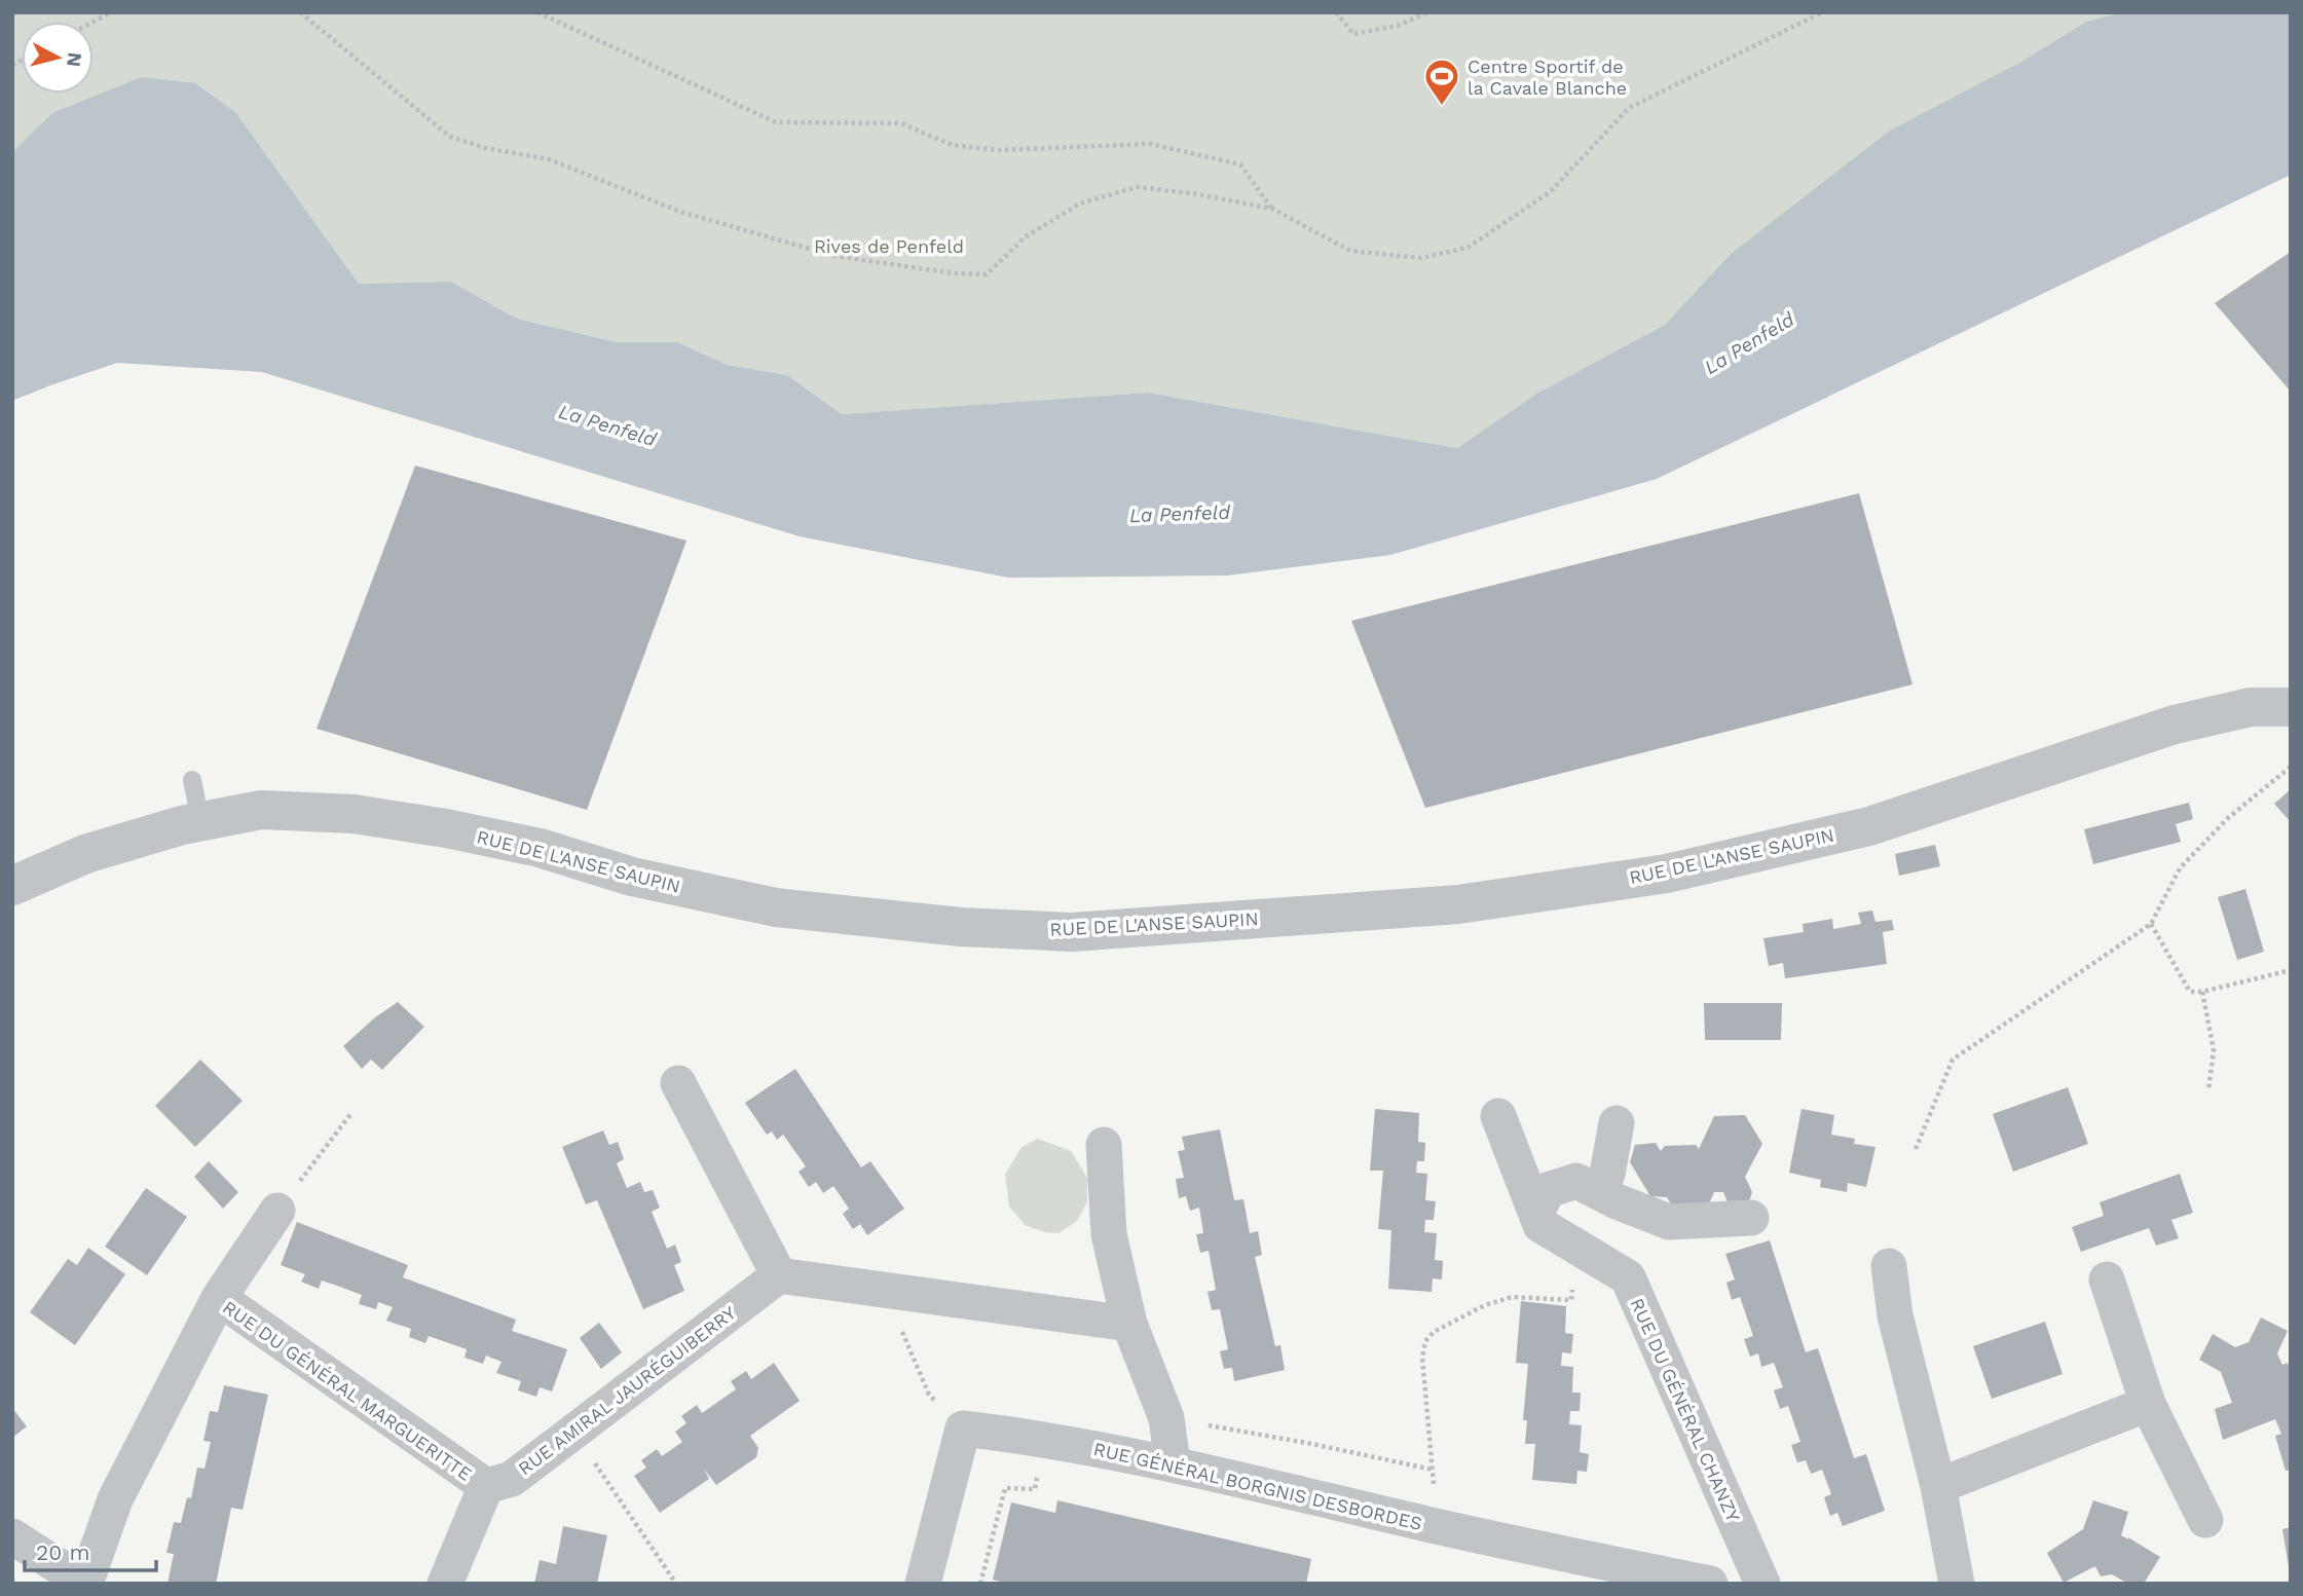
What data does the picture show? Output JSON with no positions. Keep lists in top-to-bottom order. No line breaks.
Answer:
{"streets":{"street":["RUE DE L'ANSE SAUPIN","RUE DU GÉNÉRAL MARGUERITTE","RUE AMIRAL JAURÉGUIBERRY","RUE DU GÉNÉRAL CHANZY","RUE GÉNÉRAL BORGNIS DESBORDES"]},"crossings":[["RUE DU GÉNÉRAL MARGUERITTE","RUE AMIRAL JAURÉGUIBERRY"]],"water":["La Penfeld"],"parks":["Rives de Penfeld"],"places":{"sports":["Centre Sportif de la Cavale Blanche"]},"scale_bar":"20 m","north":"right"}
